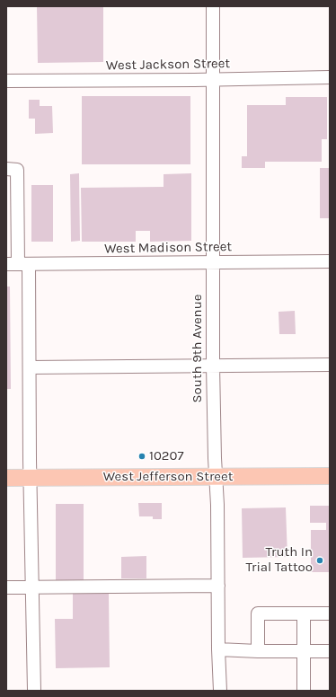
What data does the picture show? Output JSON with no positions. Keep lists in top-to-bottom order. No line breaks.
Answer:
{"streets":{"main road":["West Jefferson Street"],"street":["West Jackson Street","West Madison Street","South 9th Avenue"]},"crossings":[["West Jackson Street","South 9th Avenue"],["West Madison Street","South 9th Avenue"],["South 9th Avenue","West Jefferson Street"]],"places":["10207","Truth In Trial Tattoo"]}
